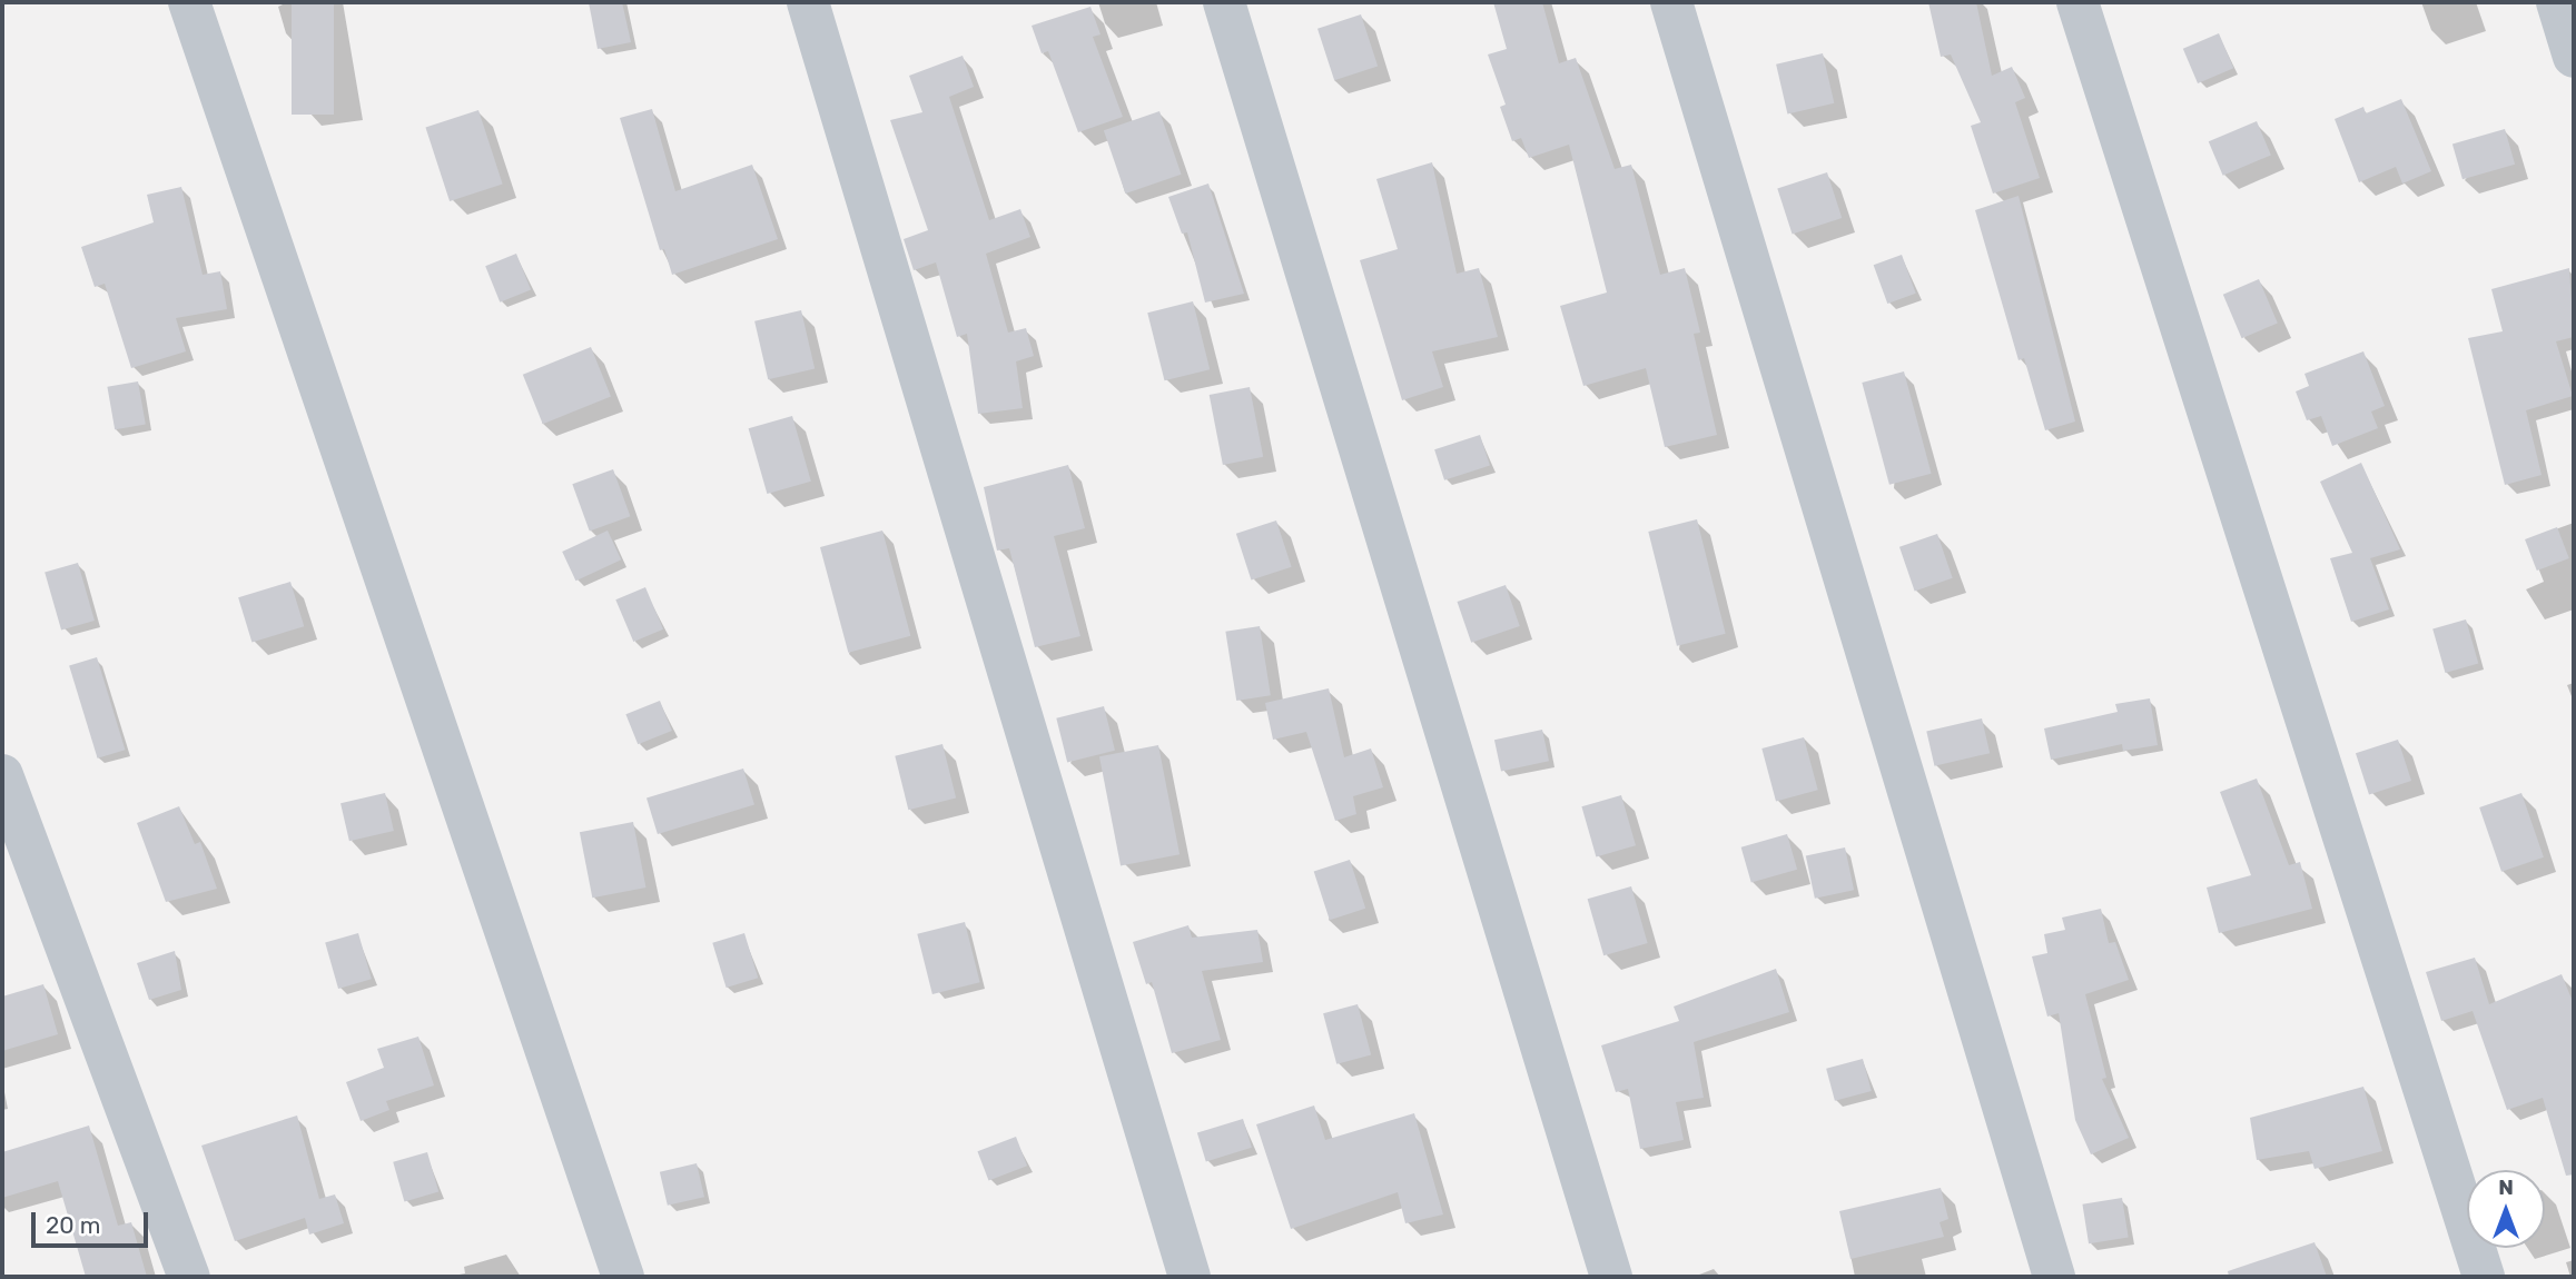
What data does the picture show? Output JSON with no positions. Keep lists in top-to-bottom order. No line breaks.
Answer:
{"scale_bar":"20 m","north":"top"}
